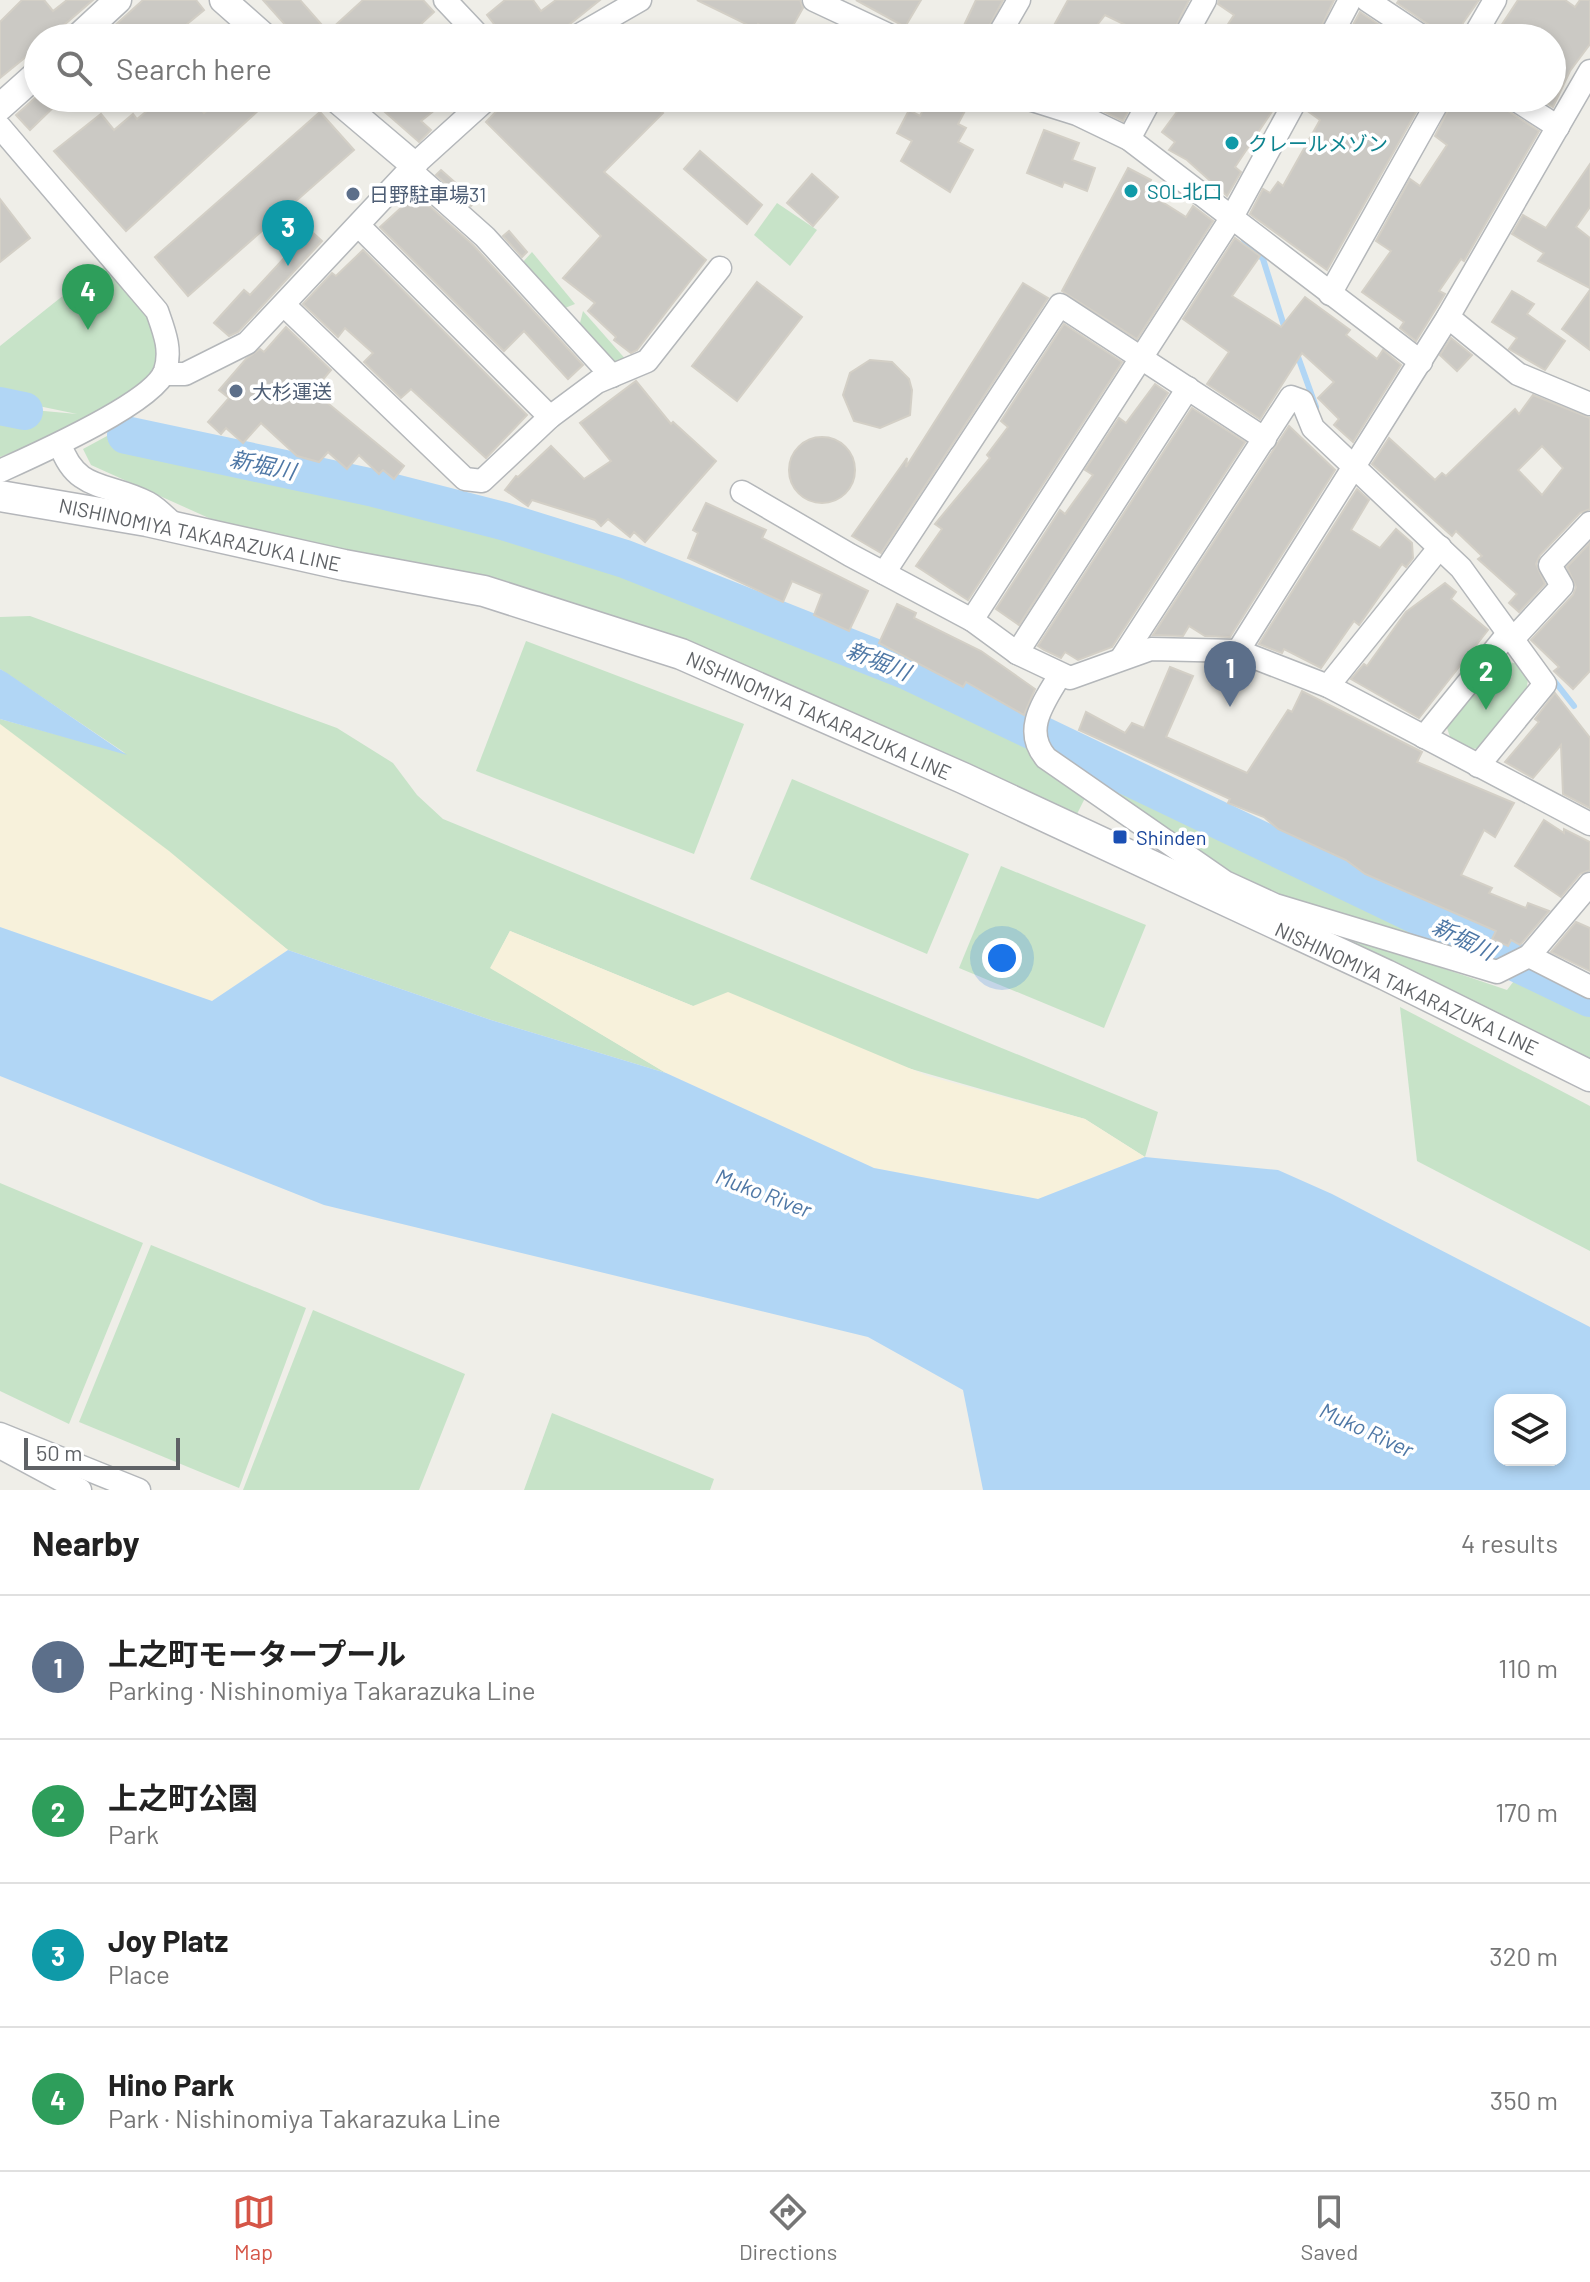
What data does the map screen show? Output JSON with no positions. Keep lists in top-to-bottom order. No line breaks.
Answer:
{"streets":{"main road":["NISHINOMIYA TAKARAZUKA LINE"]},"water":["新堀川","Muko River"],"places":{"other":["クレールメゾン","SOL北口","日野駐車場31","大杉運送"],"transit":["Shinden"]},"scale_bar":"50 m","page":{"search":"Search here","pins":["3","4","1","2"],"scale":"50 m","heading":["Nearby","4 results"],"list":[{"mark":"1","name":"上之町モータープール","note":"Parking · Nishinomiya Takarazuka Line","value":"110 m"},{"mark":"2","name":"上之町公園","note":"Park","value":"170 m"},{"mark":"3","name":"Joy Platz","note":"Place","value":"320 m"},{"mark":"4","name":"Hino Park","note":"Park · Nishinomiya Takarazuka Line","value":"350 m"}],"nav":["Map","Directions","Saved"]}}
